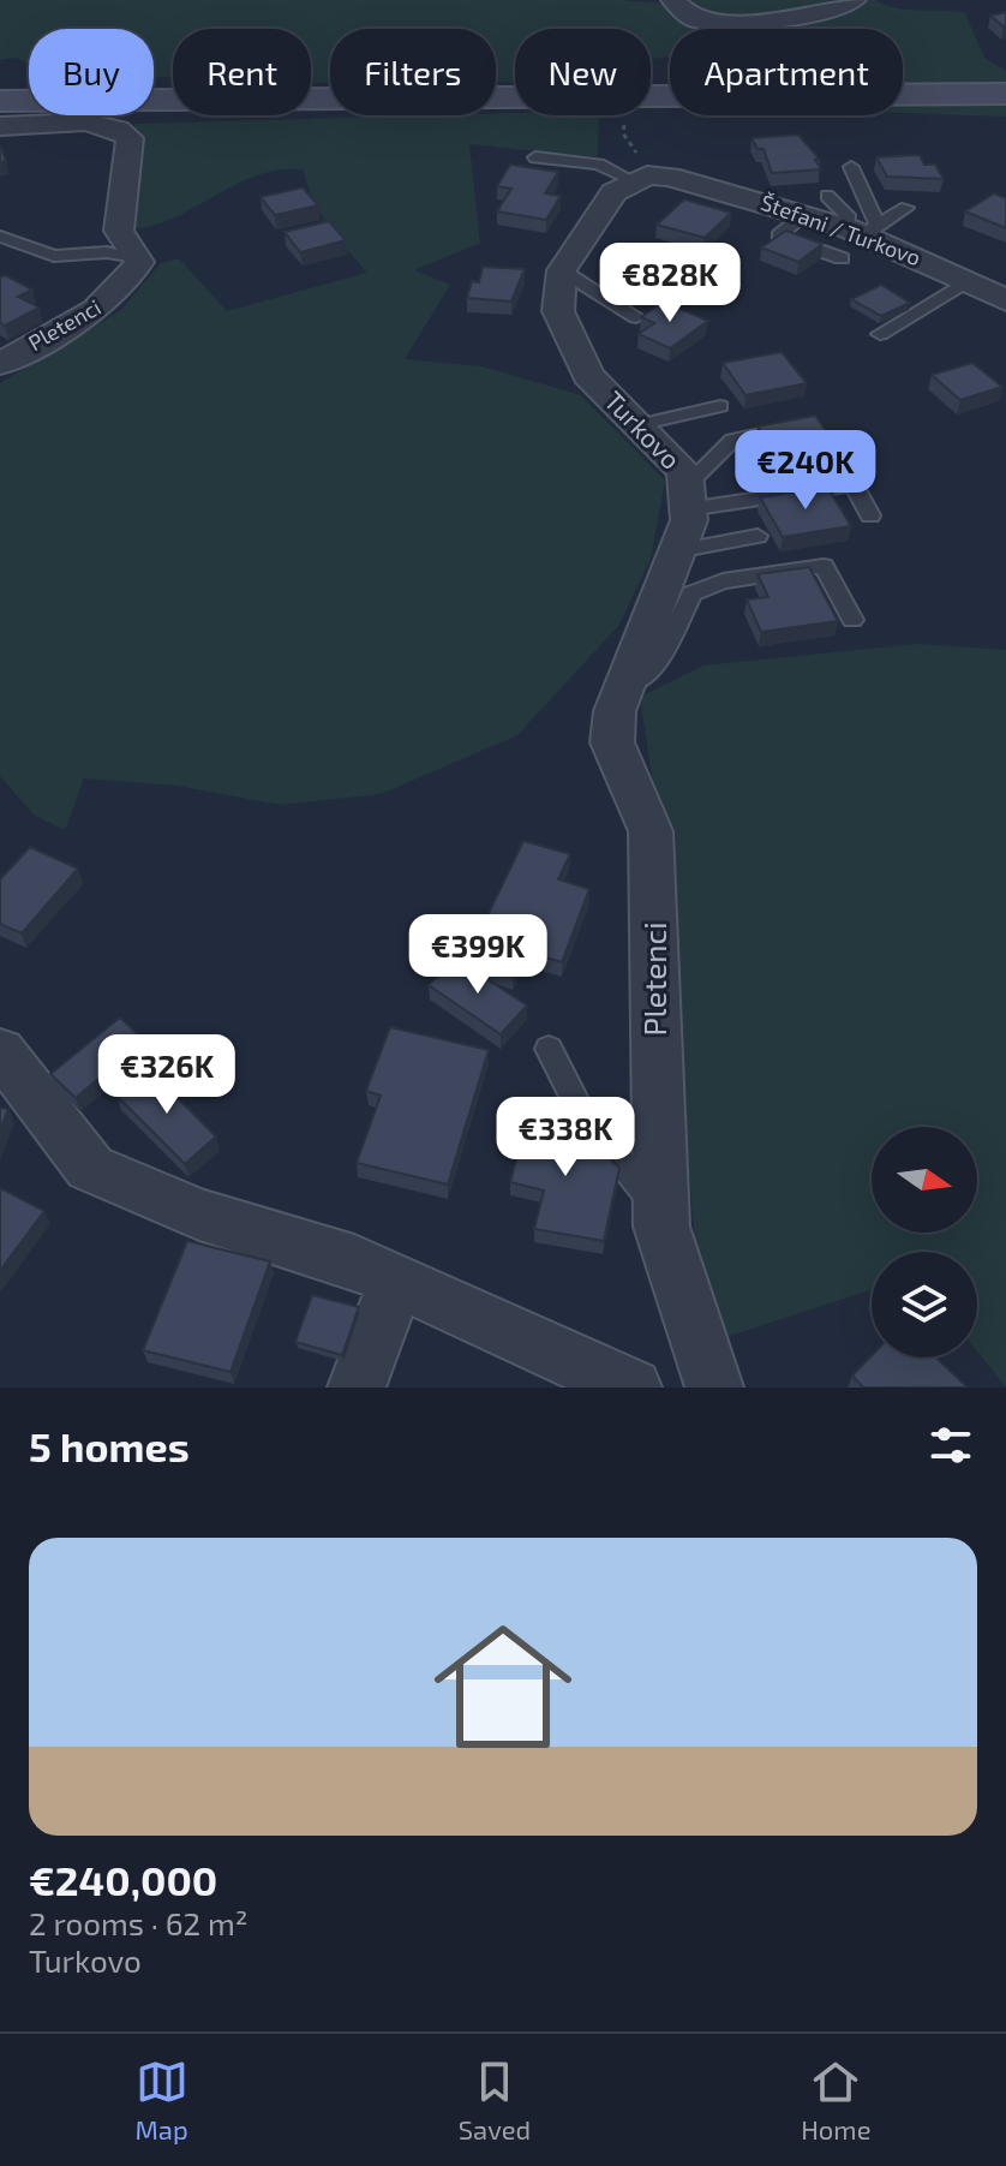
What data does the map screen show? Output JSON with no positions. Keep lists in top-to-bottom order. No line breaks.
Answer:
{"streets":{"street":["Štefani / Turkovo","Pletenci","Turkovo"]},"north":"right","page":{"chip":["Buy","Rent","Filters","New","Apartment"],"price":["€828K","€240K","€399K","€326K","€338K"],"heading":"5 homes","list":[{"name":"€240,000","note":"2 rooms · 62 m² · Turkovo"}],"tabs":["Map","Saved","Home"]}}
